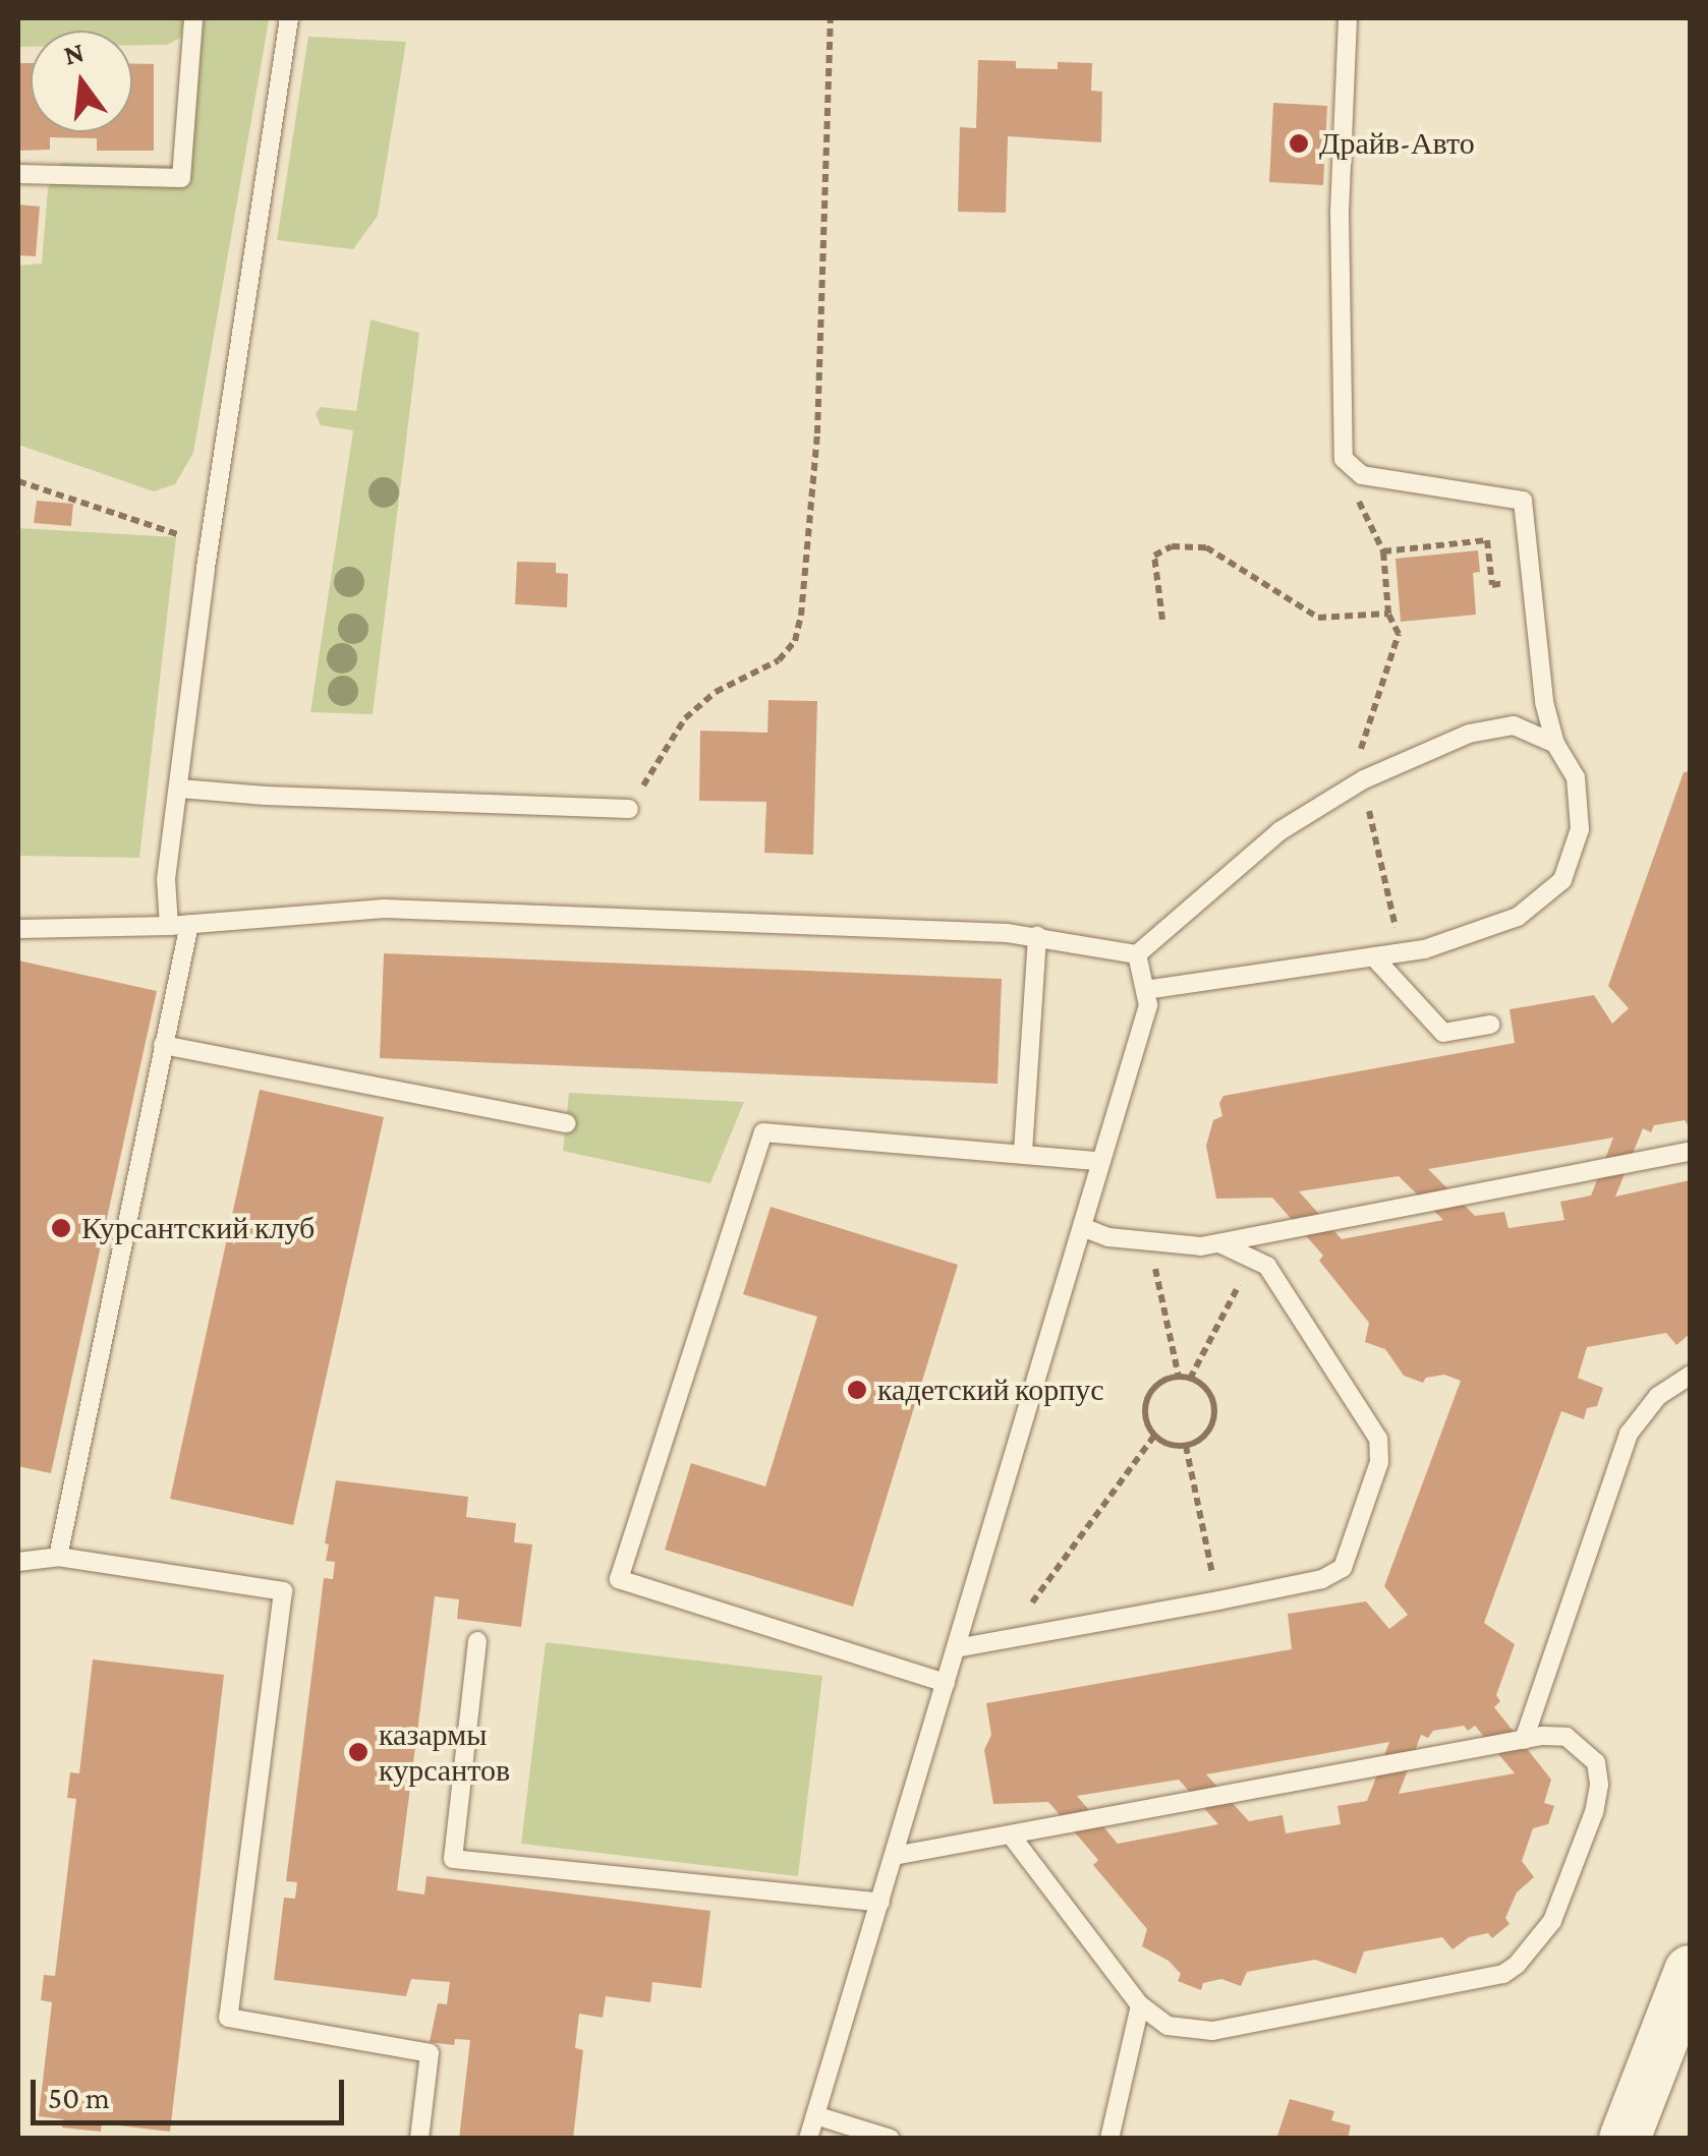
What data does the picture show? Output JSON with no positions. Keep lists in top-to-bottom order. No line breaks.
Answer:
{"places":["Драйв-Авто","Курсантский клуб","кадетский корпус","казармы курсантов"],"scale_bar":"50 m","north":"top"}
